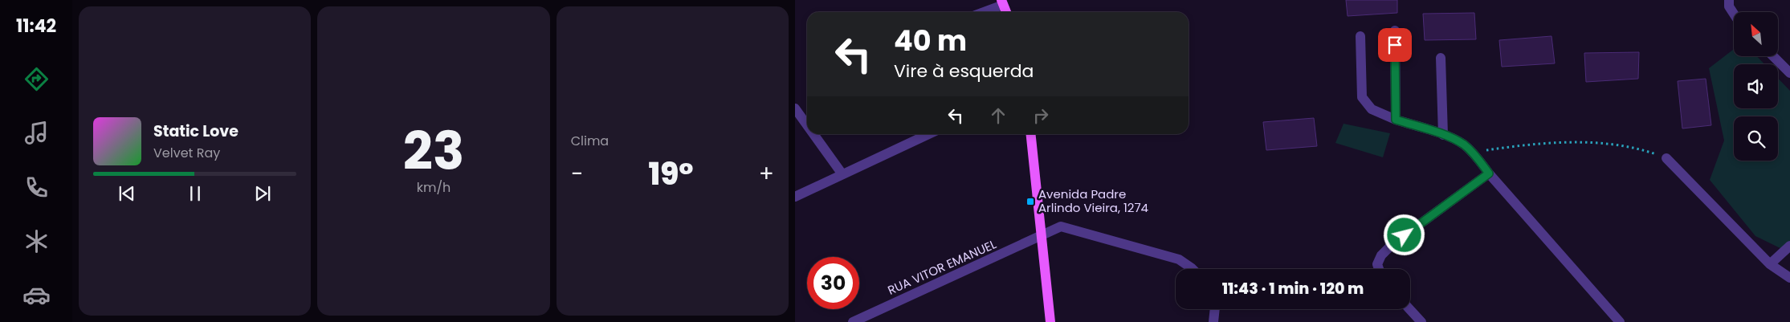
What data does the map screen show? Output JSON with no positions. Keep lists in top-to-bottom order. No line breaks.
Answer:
{"streets":{"street":["RUA VITOR EMANUEL"]},"places":{"transit":["Avenida Padre Arlindo Vieira, 1274"]},"north":"top left","page":{"tabs":"11:42","tile":[["23","km/h"],"Clima"],"turn":["40 m","Vire à esquerda"],"song":["Static Love","Velvet Ray"],"heat":["−","19°","+"],"limit":"30","trip":"11:43 · 1 min · 120 m"}}
